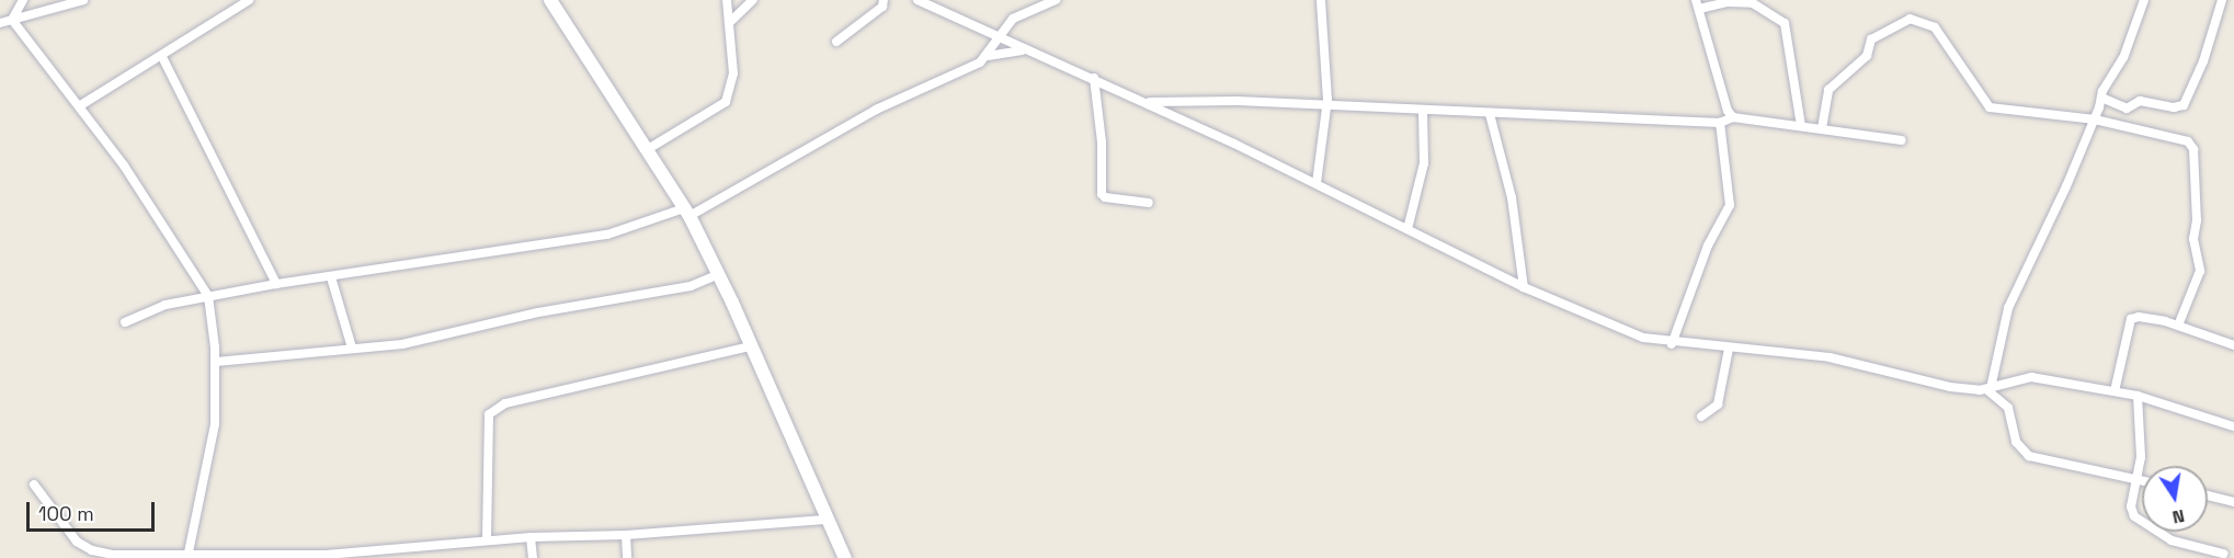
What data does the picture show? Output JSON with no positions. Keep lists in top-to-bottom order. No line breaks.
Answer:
{"scale_bar":"100 m","north":"bottom"}
